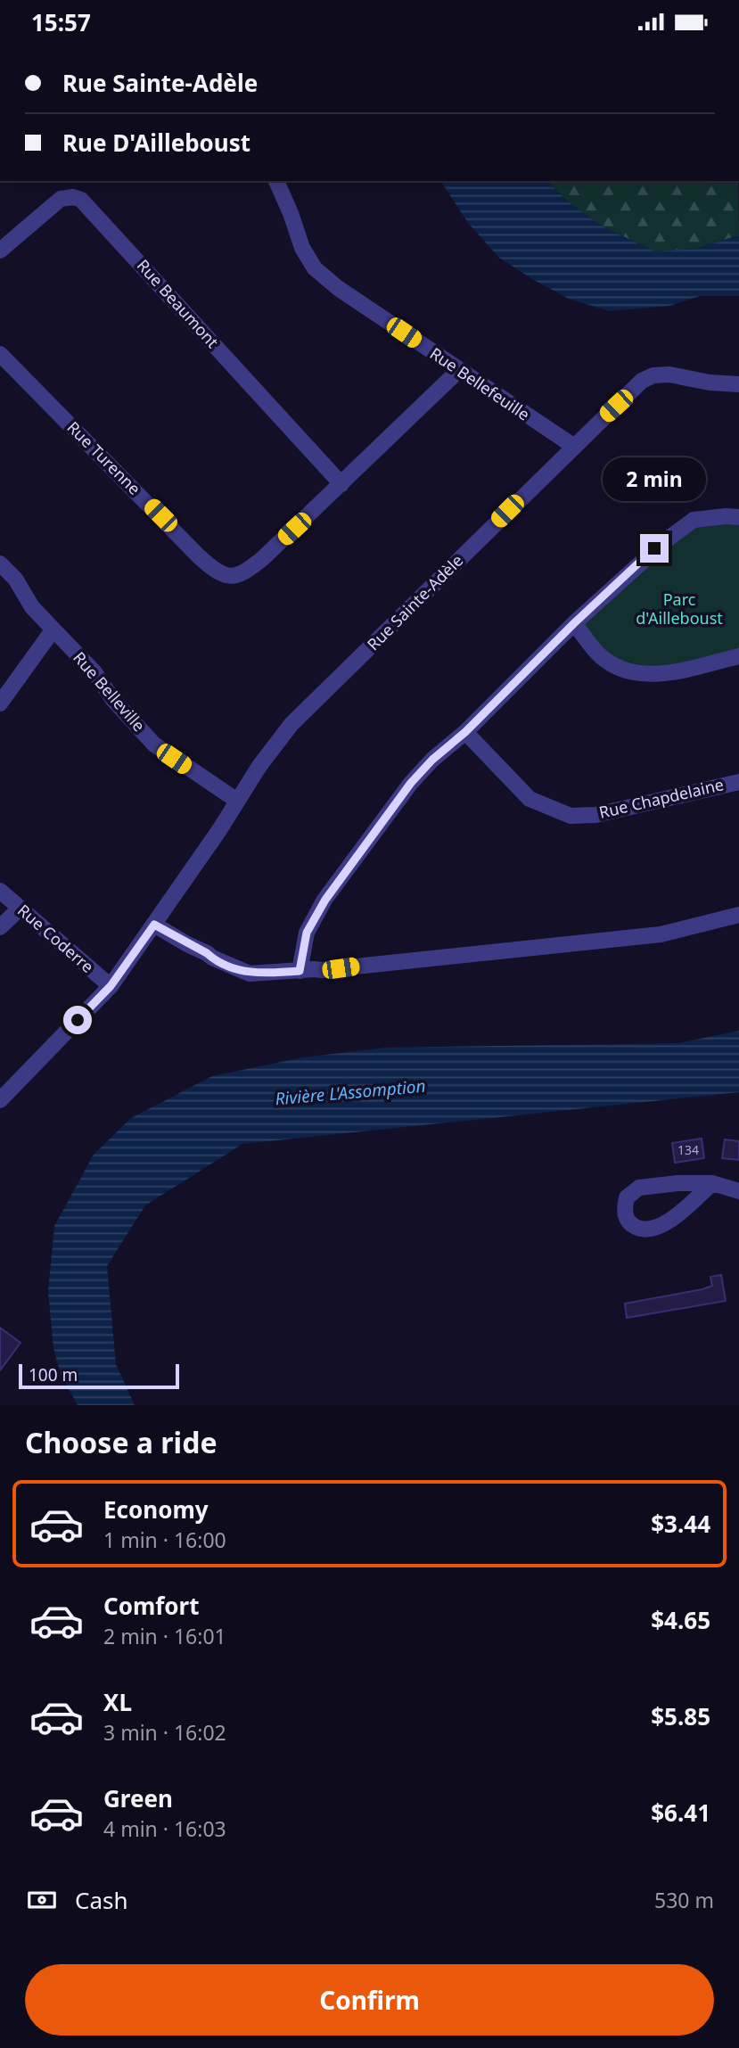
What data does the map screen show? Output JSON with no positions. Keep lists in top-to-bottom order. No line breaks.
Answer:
{"streets":{"street":["Rue Beaumont","Rue Bellefeuille","Rue Turenne","Rue Sainte-Adèle","Rue Belleville","Rue Chapdelaine","Rue Coderre"]},"crossings":[["Rue Beaumont","Rue Turenne"],["Rue Bellefeuille","Rue Turenne"],["Rue Bellefeuille","Rue Sainte-Adèle"],["Rue Sainte-Adèle","Rue Belleville"],["Rue Sainte-Adèle","Rue Coderre"]],"water":["Rivière L'Assomption"],"parks":["Parc d'Ailleboust"],"house_numbers":["134"],"scale_bar":"100 m","page":{"status":"15:57","banner":["Rue Sainte-Adèle","Rue D'Ailleboust"],"bubble":"2 min","scale":"100 m","heading":"Choose a ride","list":[{"name":"Economy","note":"1 min · 16:00","value":"$3.44"},{"name":"Comfort","note":"2 min · 16:01","value":"$4.65"},{"name":"XL","note":"3 min · 16:02","value":"$5.85"},{"name":"Green","note":"4 min · 16:03","value":"$6.41"}],"pay":["Cash","530 m"],"buttons":"Confirm"}}
